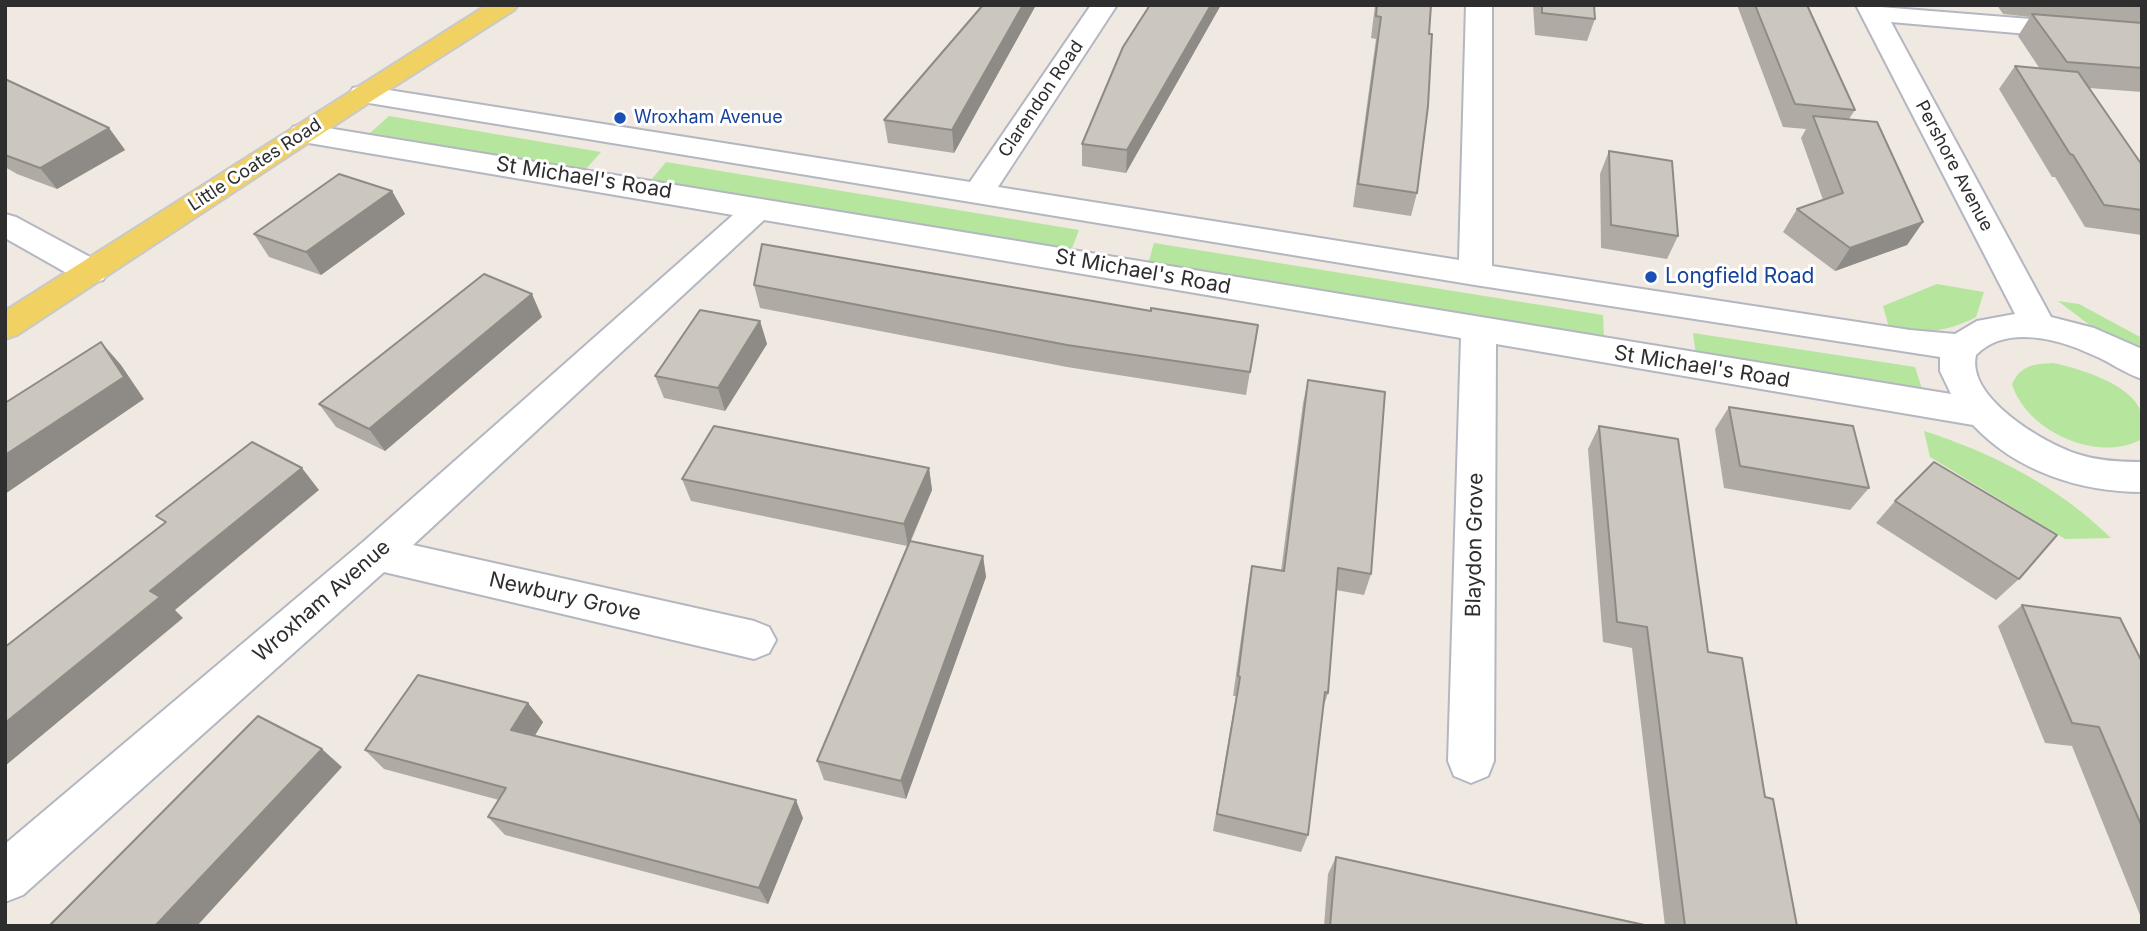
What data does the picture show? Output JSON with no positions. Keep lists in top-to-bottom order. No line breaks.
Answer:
{"streets":{"main road":["Little Coates Road"],"street":["Clarendon Road","Pershore Avenue","St Michael's Road","Blaydon Grove","Newbury Grove","Wroxham Avenue"]},"crossings":[["Little Coates Road","St Michael's Road"],["St Michael's Road","Blaydon Grove"],["St Michael's Road","Wroxham Avenue"],["Newbury Grove","Wroxham Avenue"]],"places":["Wroxham Avenue","Longfield Road"]}
